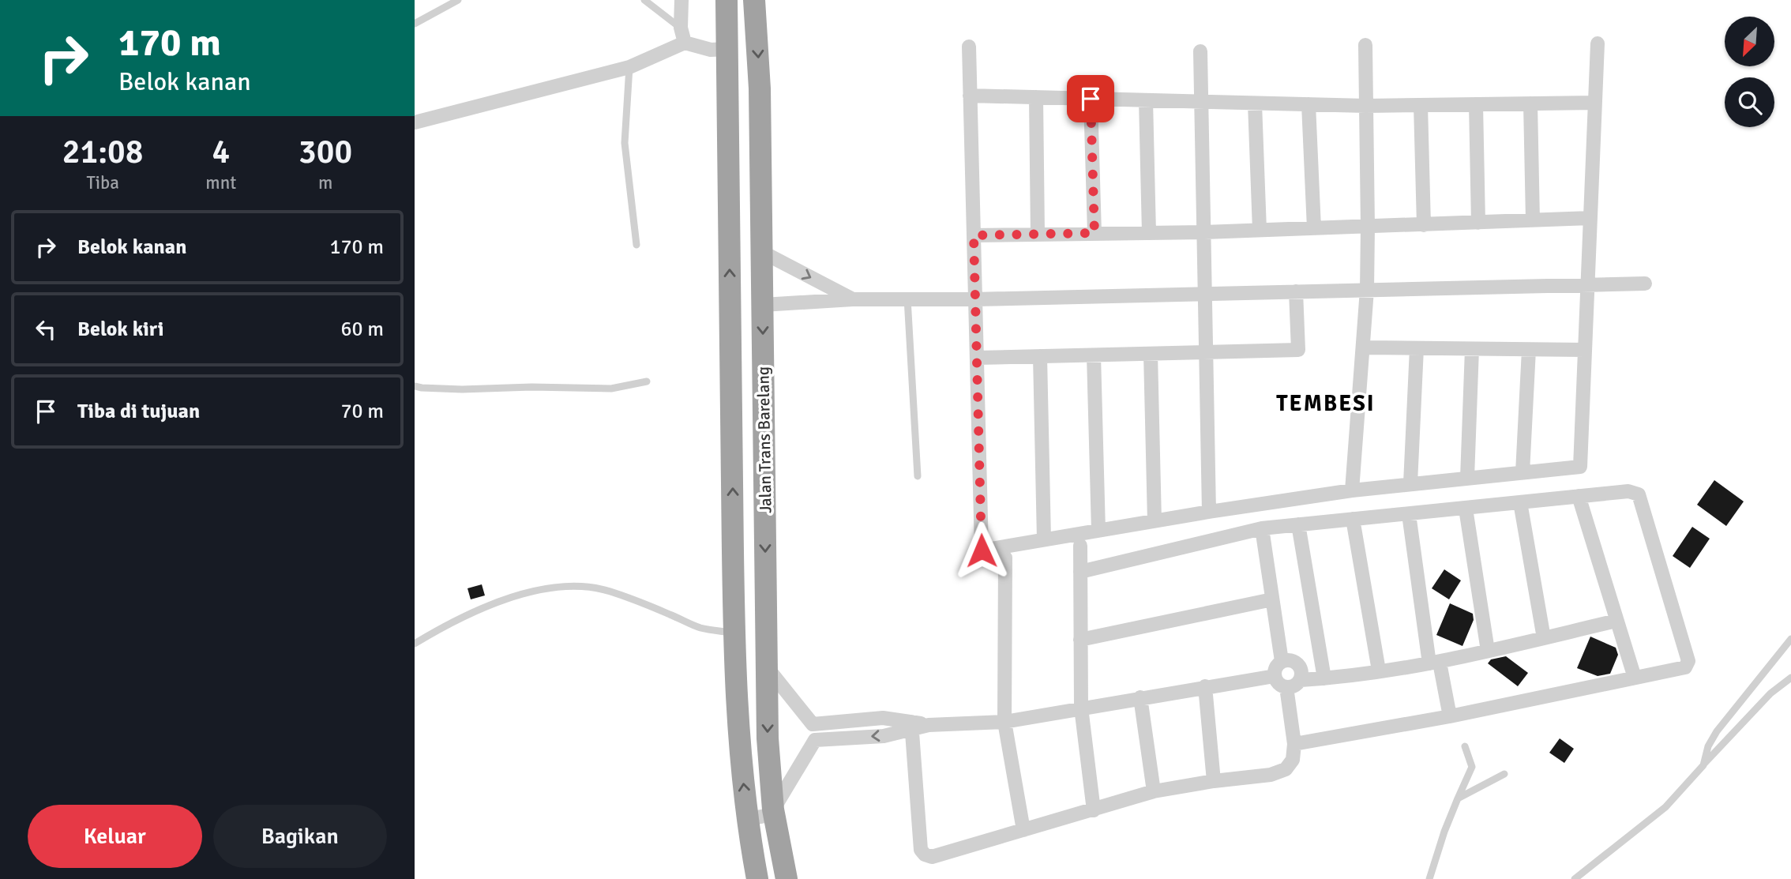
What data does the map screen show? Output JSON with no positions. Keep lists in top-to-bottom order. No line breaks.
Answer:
{"streets":{"highway":["Jalan Trans Barelang"]},"districts":["TEMBESI"],"north":"bottom left","page":{"turn":["170 m","Belok kanan"],"eta":["21:08","Tiba","4","mnt","300","m"],"list":[{"name":"Belok kanan","value":"170 m"},{"name":"Belok kiri","value":"60 m"},{"name":"Tiba di tujuan","value":"70 m"}],"buttons":["Keluar","Bagikan"]}}
